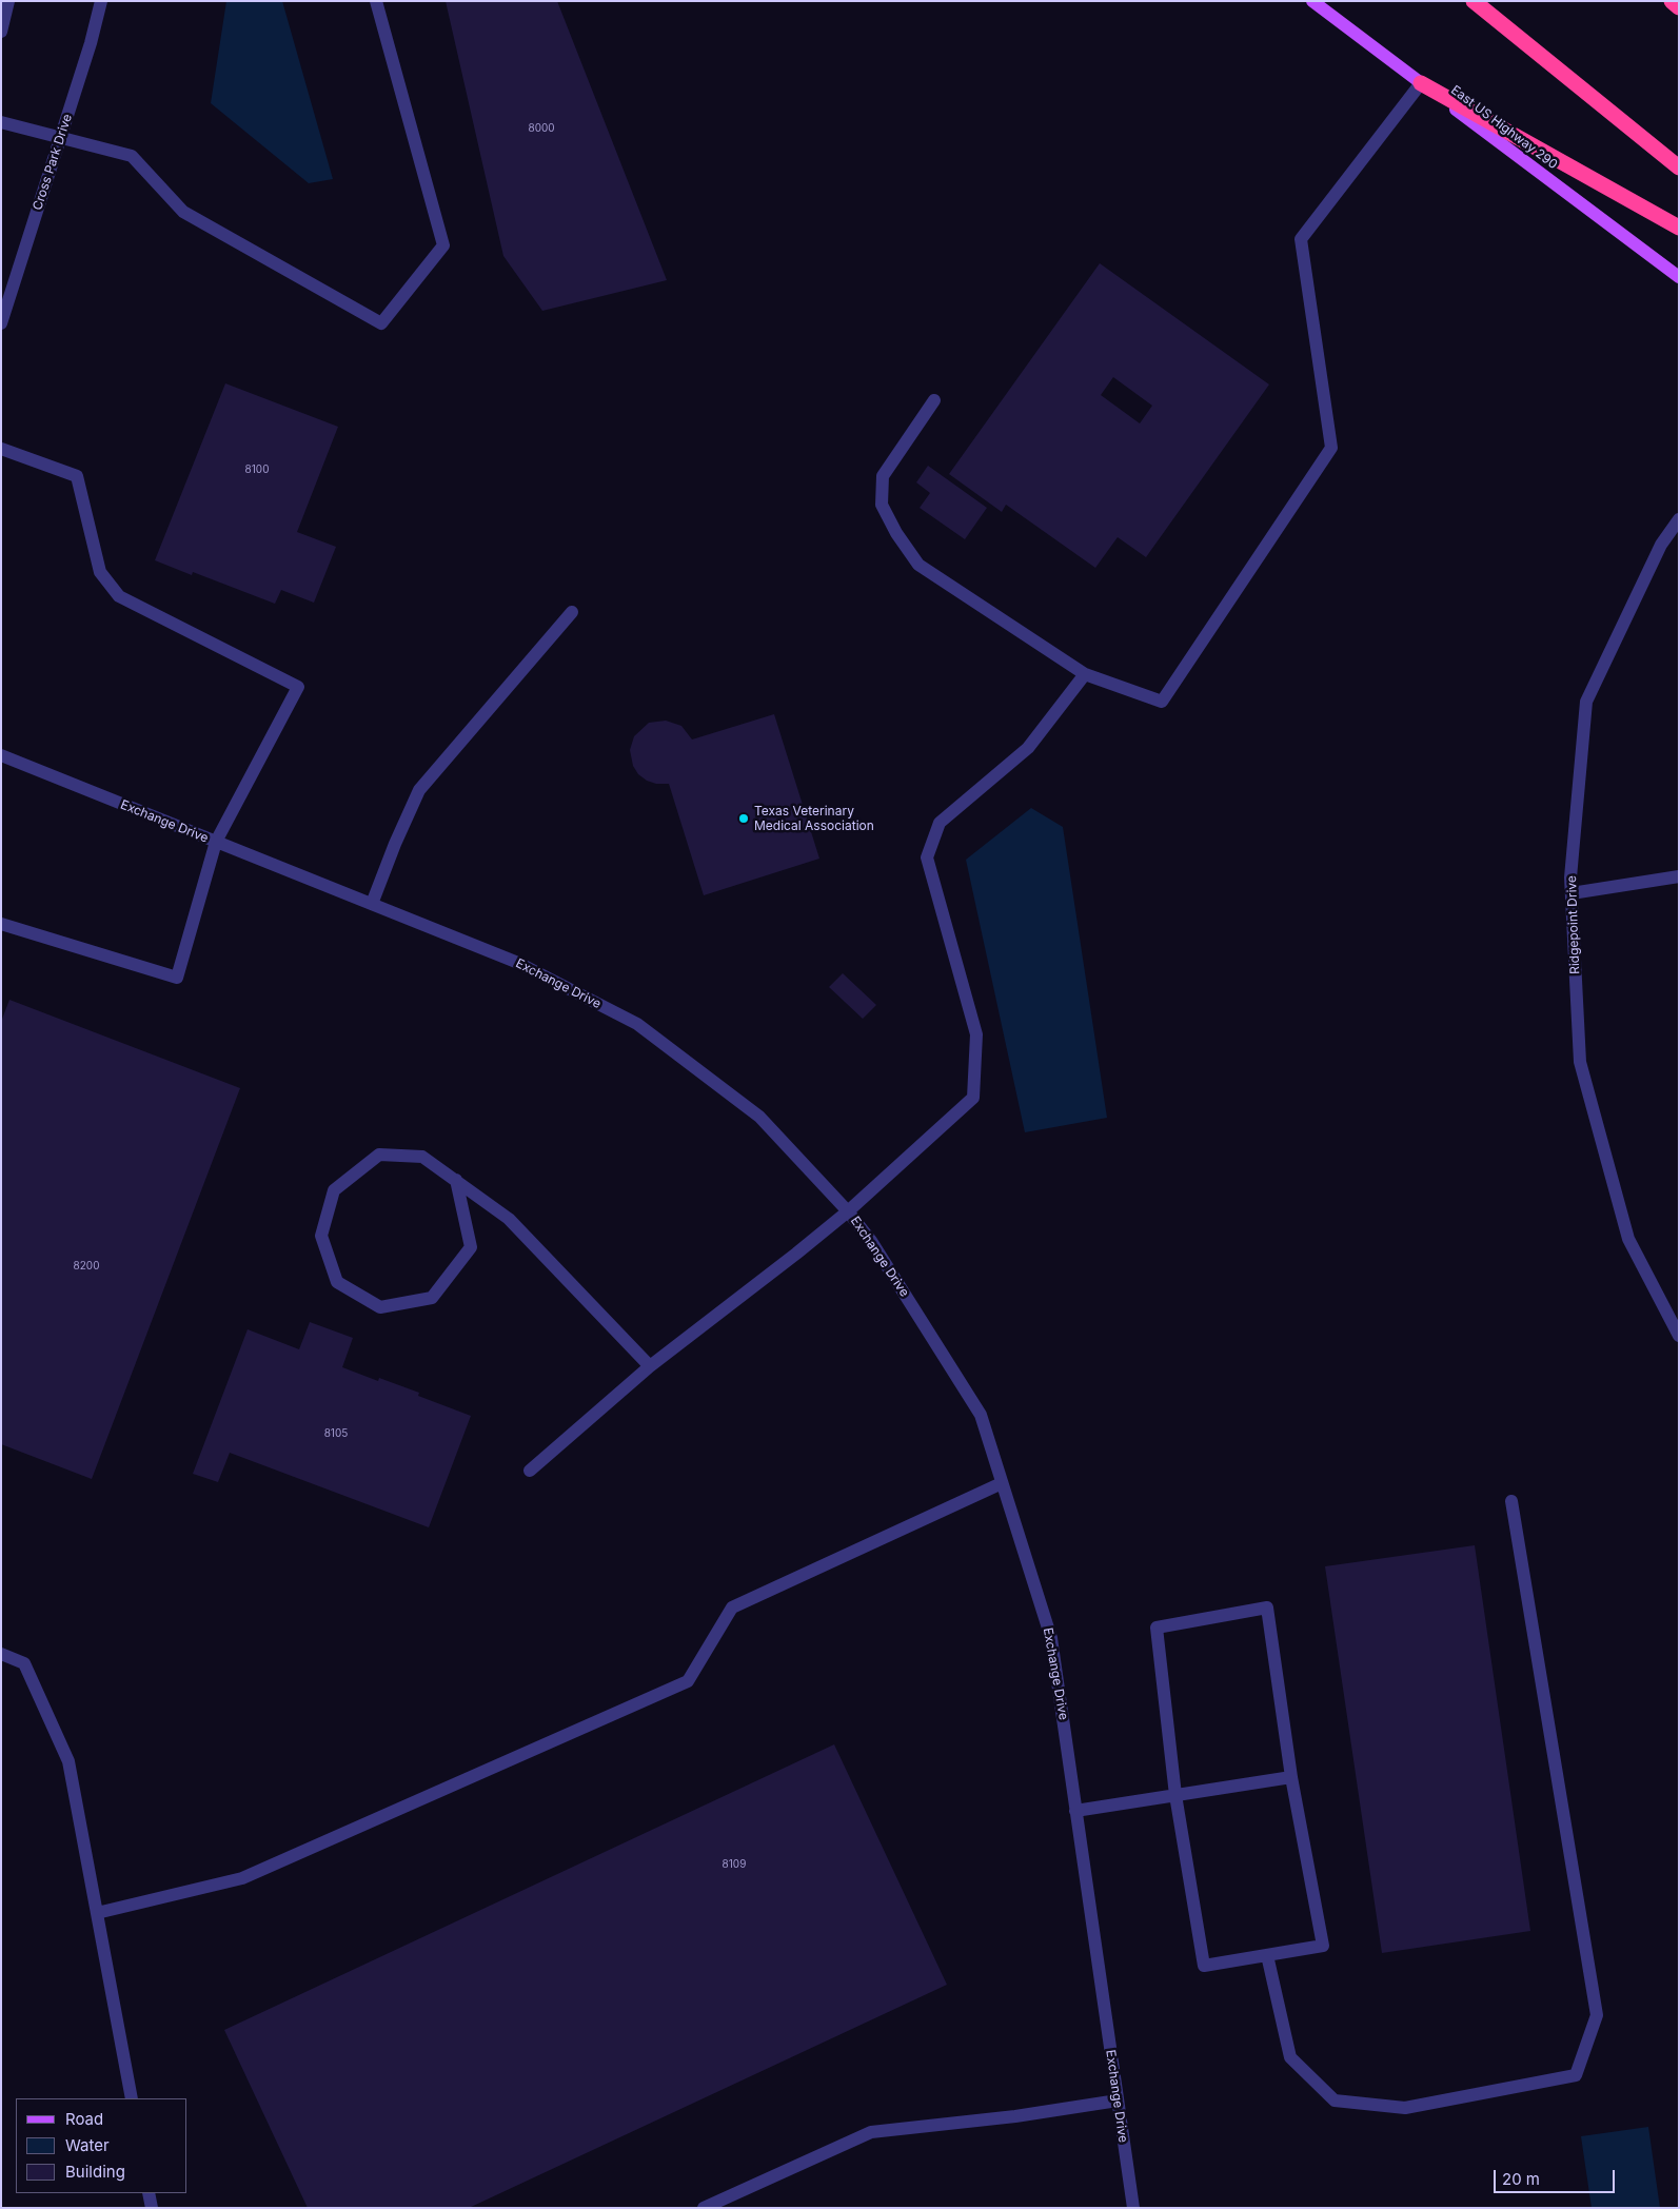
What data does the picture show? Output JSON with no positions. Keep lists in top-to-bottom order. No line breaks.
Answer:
{"streets":{"main road":["East US Highway 290"],"street":["Cross Park Drive","Exchange Drive","Ridgepoint Drive"]},"places":["Texas Veterinary Medical Association"],"house_numbers":["8000","8100","8200","8105","8109"],"legend":["Road","Water","Building"],"scale_bar":"20 m"}
